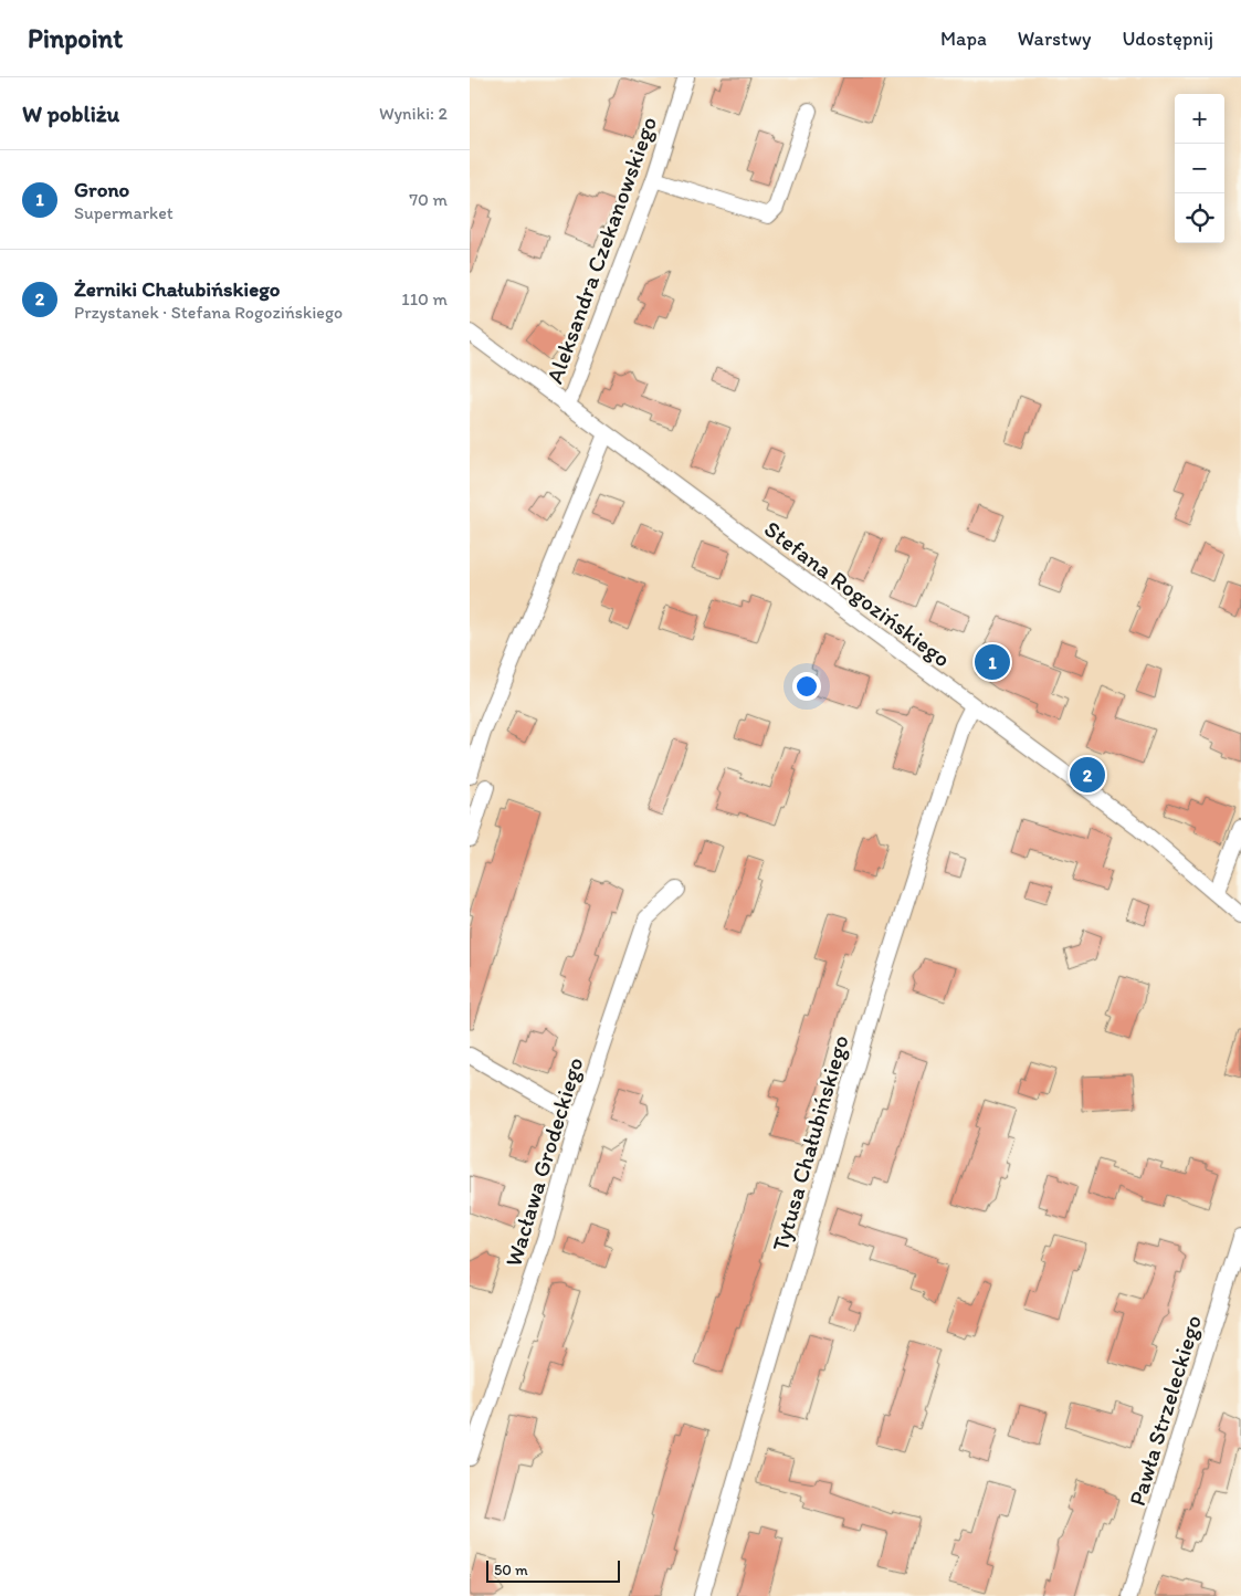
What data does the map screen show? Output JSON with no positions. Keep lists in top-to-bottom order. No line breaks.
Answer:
{"streets":{"street":["Aleksandra Czekanowskiego","Stefana Rogozińskiego","Tytusa Chałubińskiego","Wacława Grodeckiego","Pawła Strzeleckiego"]},"crossings":[["Aleksandra Czekanowskiego","Stefana Rogozińskiego"],["Stefana Rogozińskiego","Tytusa Chałubińskiego"]],"scale_bar":"50 m","page":{"header":"Pinpoint","nav":["Mapa","Warstwy","Udostępnij"],"heading":["W pobliżu","Wyniki: 2"],"map_buttons":["+","−"],"list":[{"mark":"1","name":"Grono","note":"Supermarket","value":"70 m"},{"mark":"2","name":"Żerniki Chałubińskiego","note":"Przystanek · Stefana Rogozińskiego","value":"110 m"}],"pins":["1","2"],"scale":"50 m"}}
